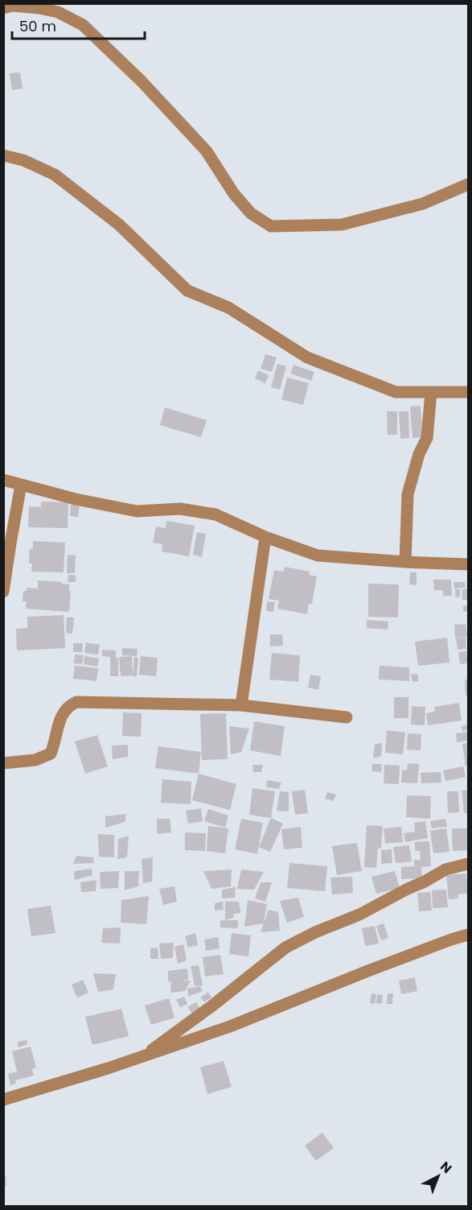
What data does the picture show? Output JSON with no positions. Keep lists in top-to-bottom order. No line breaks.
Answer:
{"scale_bar":"50 m","north":"top right"}
